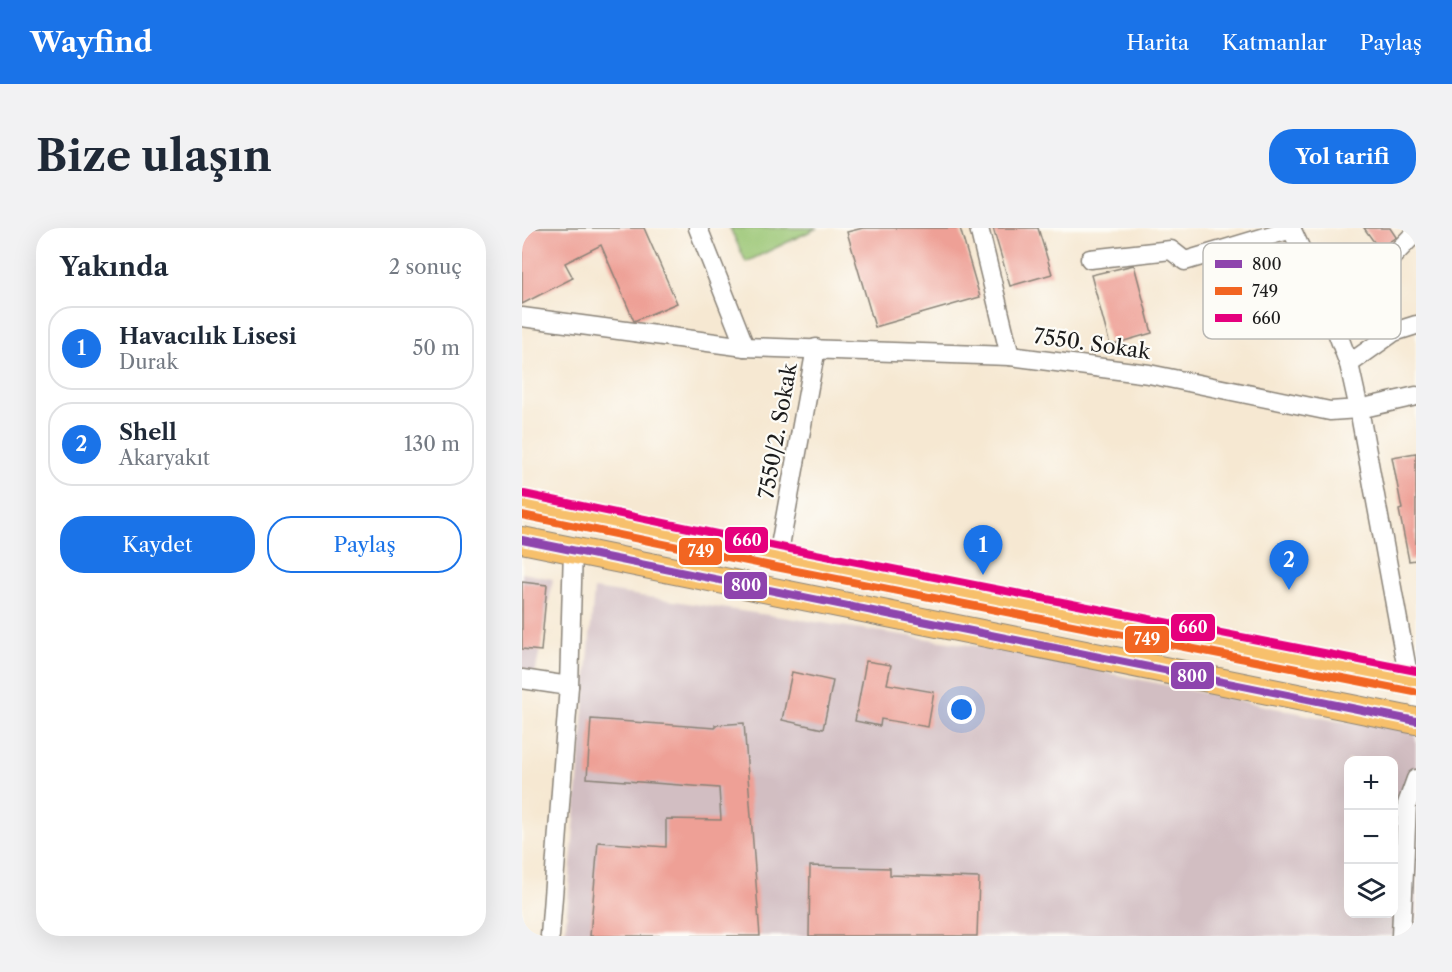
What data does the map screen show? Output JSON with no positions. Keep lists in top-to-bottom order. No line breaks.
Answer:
{"streets":{"street":["7550. Sokak","7550/2. Sokak"]},"crossings":[["7550. Sokak","7550/2. Sokak"]],"lines":["transit line 660","transit line 749","transit line 800"],"legend":["800","749","660"],"page":{"header":"Wayfind","nav":["Harita","Katmanlar","Paylaş"],"buttons":["Yol tarifi",["Kaydet","Paylaş"]],"title":"Bize ulaşın","heading":["Yakında","2 sonuç"],"list":[{"mark":"1","name":"Havacılık Lisesi","note":"Durak","value":"50 m"},{"mark":"2","name":"Shell","note":"Akaryakıt","value":"130 m"}],"pins":["1","2"],"map_buttons":["+","−"]}}
